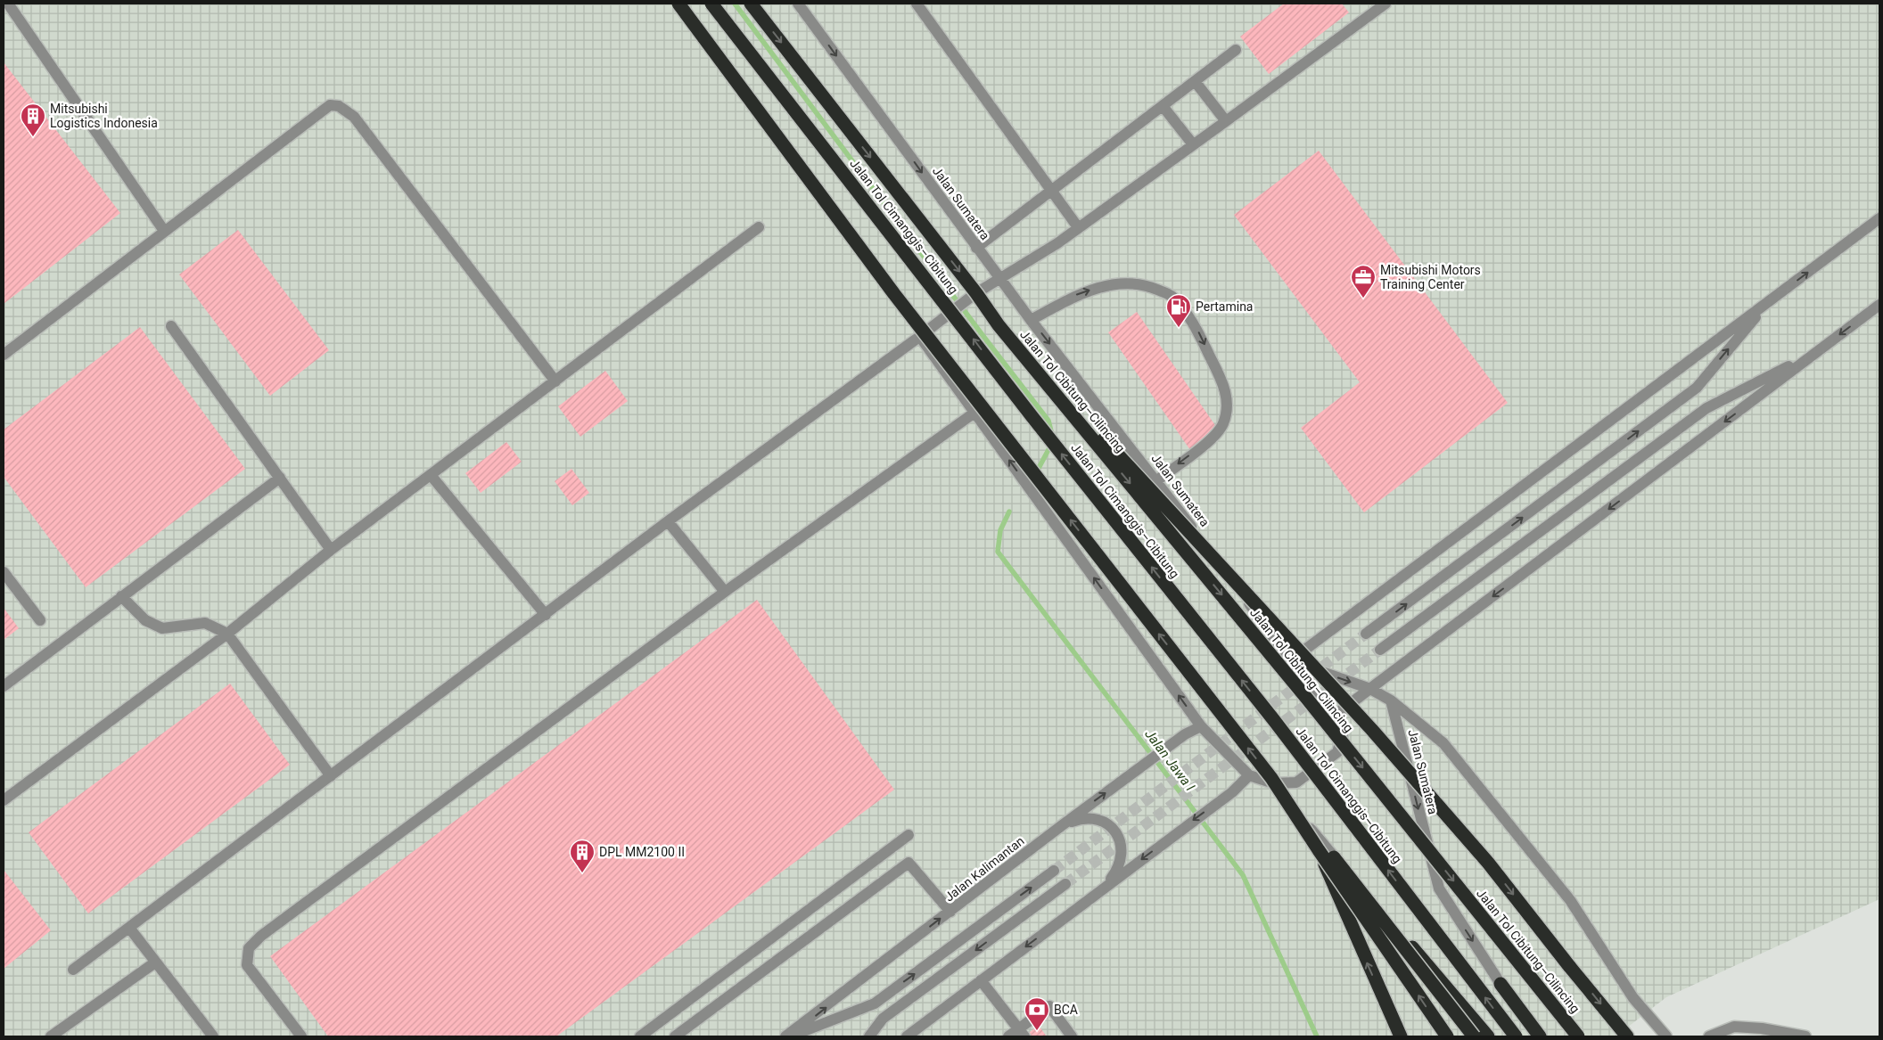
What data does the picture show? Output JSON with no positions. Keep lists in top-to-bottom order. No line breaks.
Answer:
{"streets":{"highway":["Jalan Tol Cimanggis–Cibitung","Jalan Tol Cibitung–Cilincing"],"street":["Jalan Sumatera","Jalan Kalimantan"]},"crossings":[["Jalan Tol Cimanggis–Cibitung","Jalan Tol Cibitung–Cilincing"]],"water":["Jalan Jawa I"],"places":{"building":["Mitsubishi Logistics Indonesia","DPL MM2100 II"],"office":["Mitsubishi Motors Training Center"],"fuel station":["Pertamina"],"bank":["BCA"]}}
